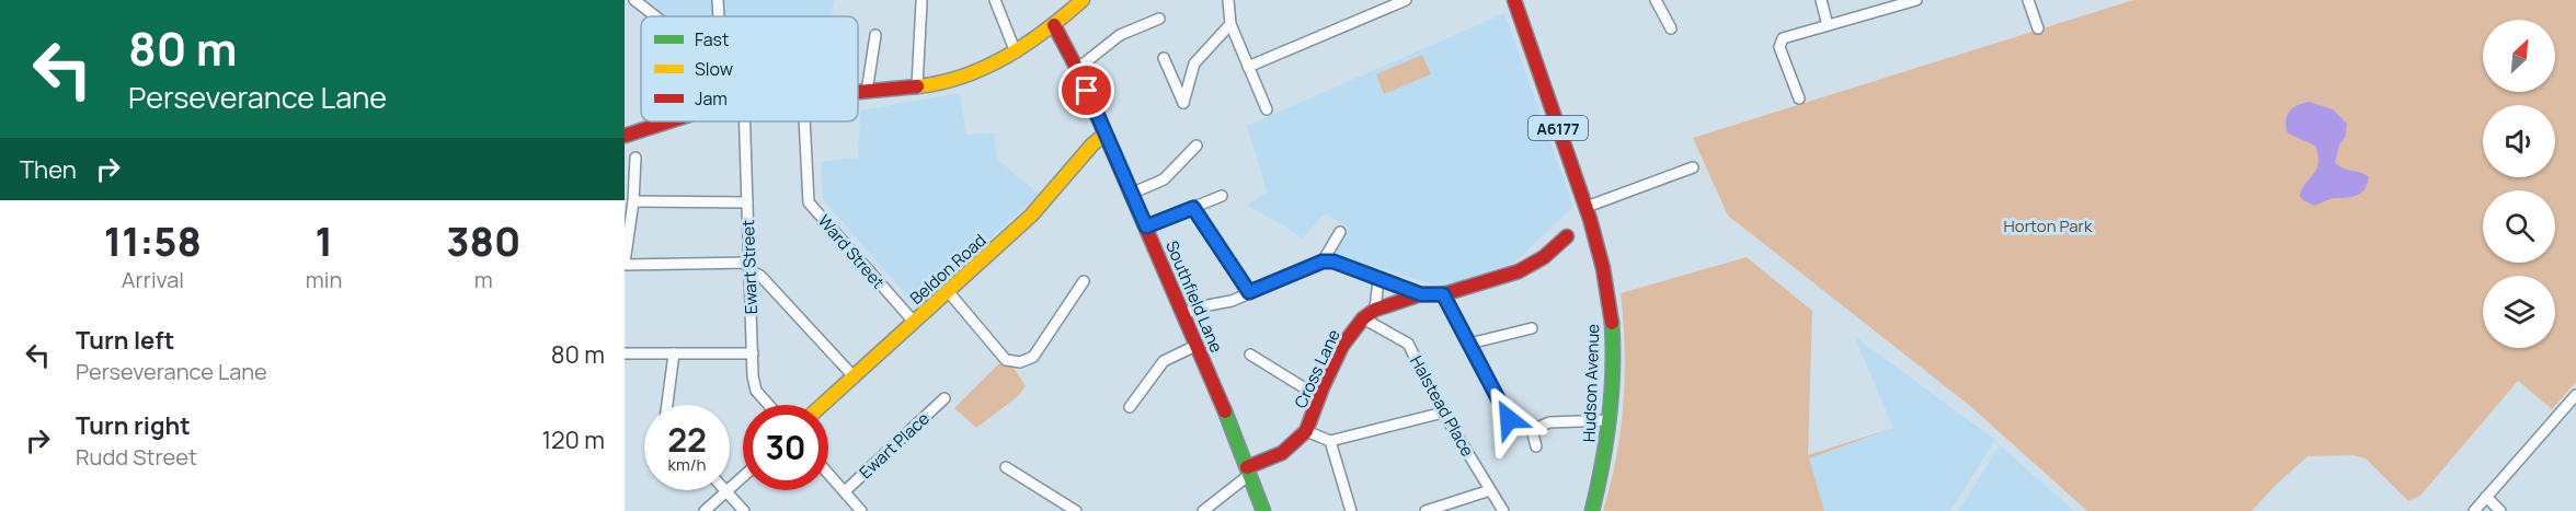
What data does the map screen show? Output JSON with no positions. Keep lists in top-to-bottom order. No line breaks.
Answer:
{"streets":{"street":["A6177","Ward Street","Ewart Street","Beldon Road","Southfield Lane","Cross Lane","Hudson Avenue","Halstead Place","Ewart Place"]},"crossings":[["A6177","Hudson Avenue"],["Ward Street","Beldon Road"],["Beldon Road","Southfield Lane"],["Southfield Lane","Cross Lane"],["Cross Lane","Halstead Place"]],"parks":["Horton Park"],"legend":["Fast","Slow","Jam"],"north":"top right","page":{"turn":["80 m","Perseverance Lane"],"then":"Then","eta":["11:58","Arrival","1","min","380","m"],"list":[{"name":"Turn left","note":"Perseverance Lane","value":"80 m"},{"name":"Turn right","note":"Rudd Street","value":"120 m"}],"speed":"22 km/h","limit":"30"}}
